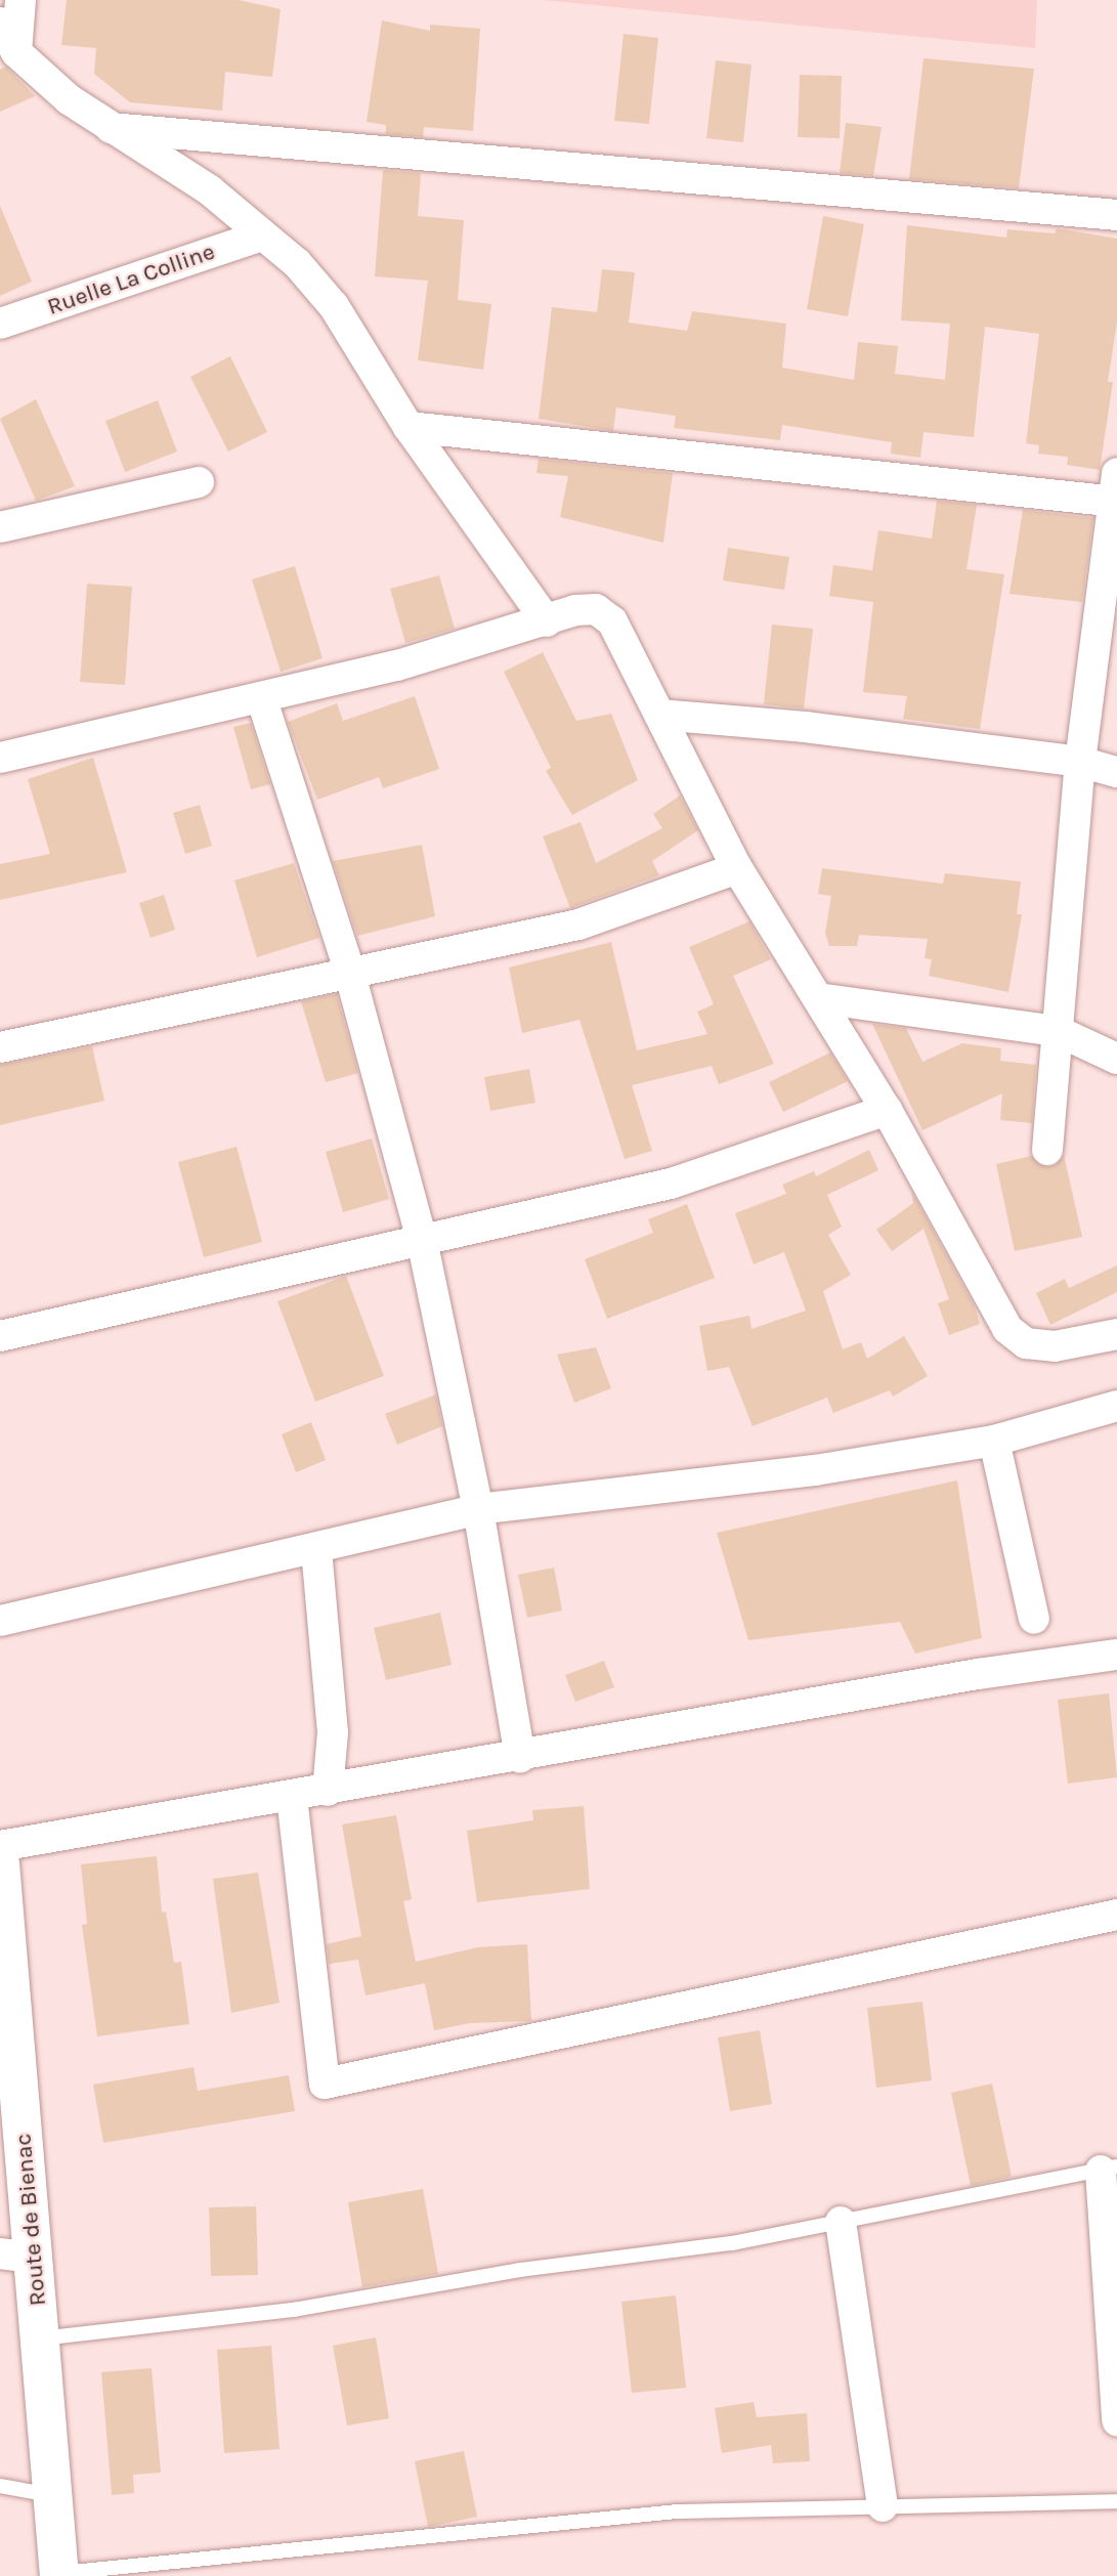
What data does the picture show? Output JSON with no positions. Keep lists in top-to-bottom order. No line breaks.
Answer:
{"streets":{"main road":["Route de Bienac"],"street":["Ruelle La Colline"]}}
